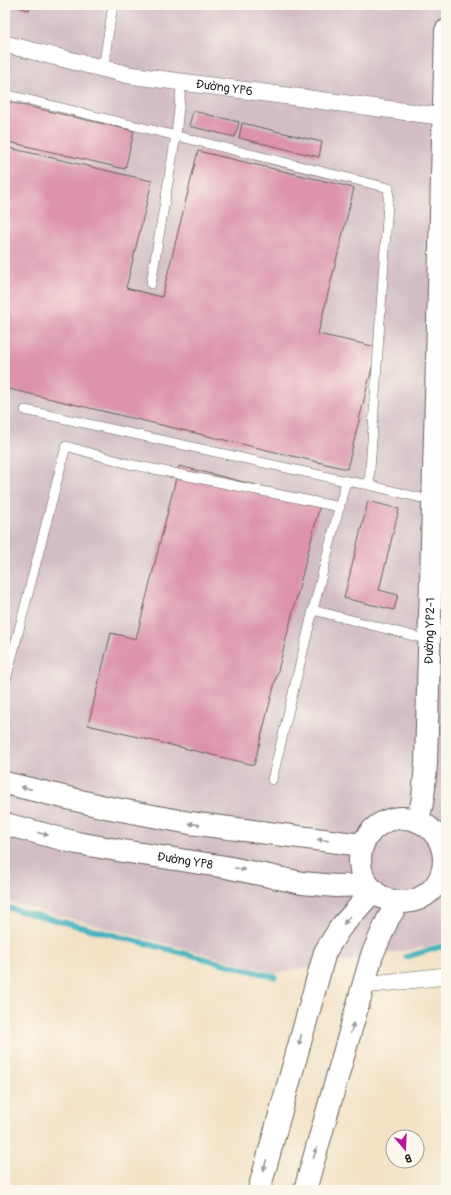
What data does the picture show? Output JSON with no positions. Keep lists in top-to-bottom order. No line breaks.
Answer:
{"streets":{"main road":["Đường YP2-1","Đường YP8"],"street":["Đường YP6"]},"crossings":[["Đường YP6","Đường YP2-1"],["Đường YP2-1","Đường YP8"]],"north":"bottom"}
